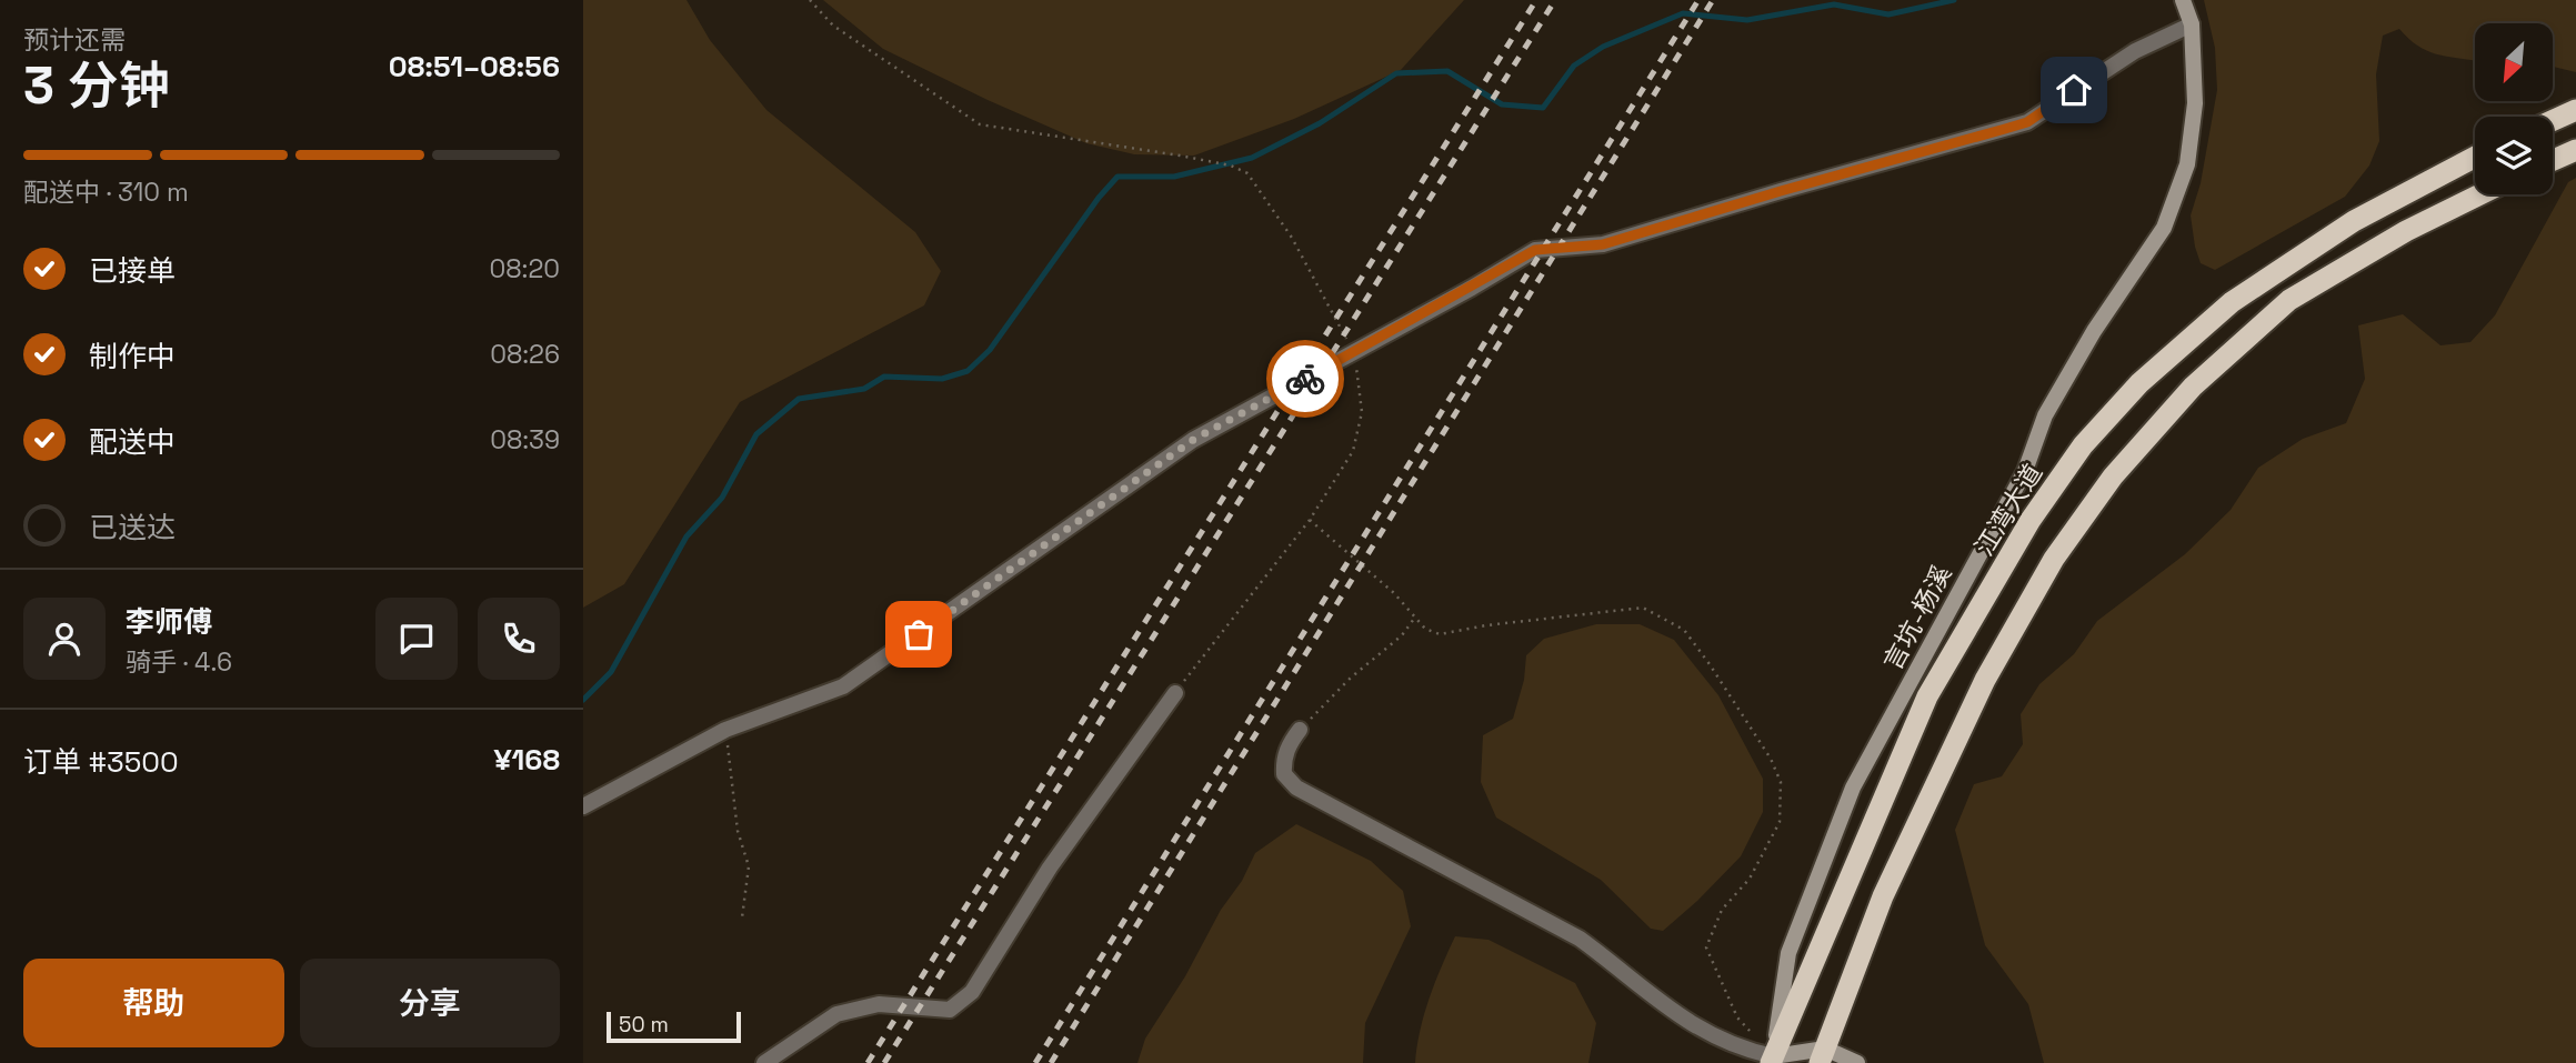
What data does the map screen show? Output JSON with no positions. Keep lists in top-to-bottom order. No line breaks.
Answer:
{"streets":{"highway":["江湾大道"],"main road":["言坑-杨溪"]},"crossings":[["江湾大道","言坑-杨溪"]],"scale_bar":"50 m","north":"bottom left","page":{"heading":["3 分钟","预计还需","08:51–08:56"],"panel":["李师傅","骑手 · 4.6","订单 #3500","¥168"],"bar":"配送中 · 310 m","list":[["已接单","08:20"],["制作中","08:26"],["配送中","08:39"],"已送达"],"buttons":["帮助","分享"],"scale":"50 m"}}
